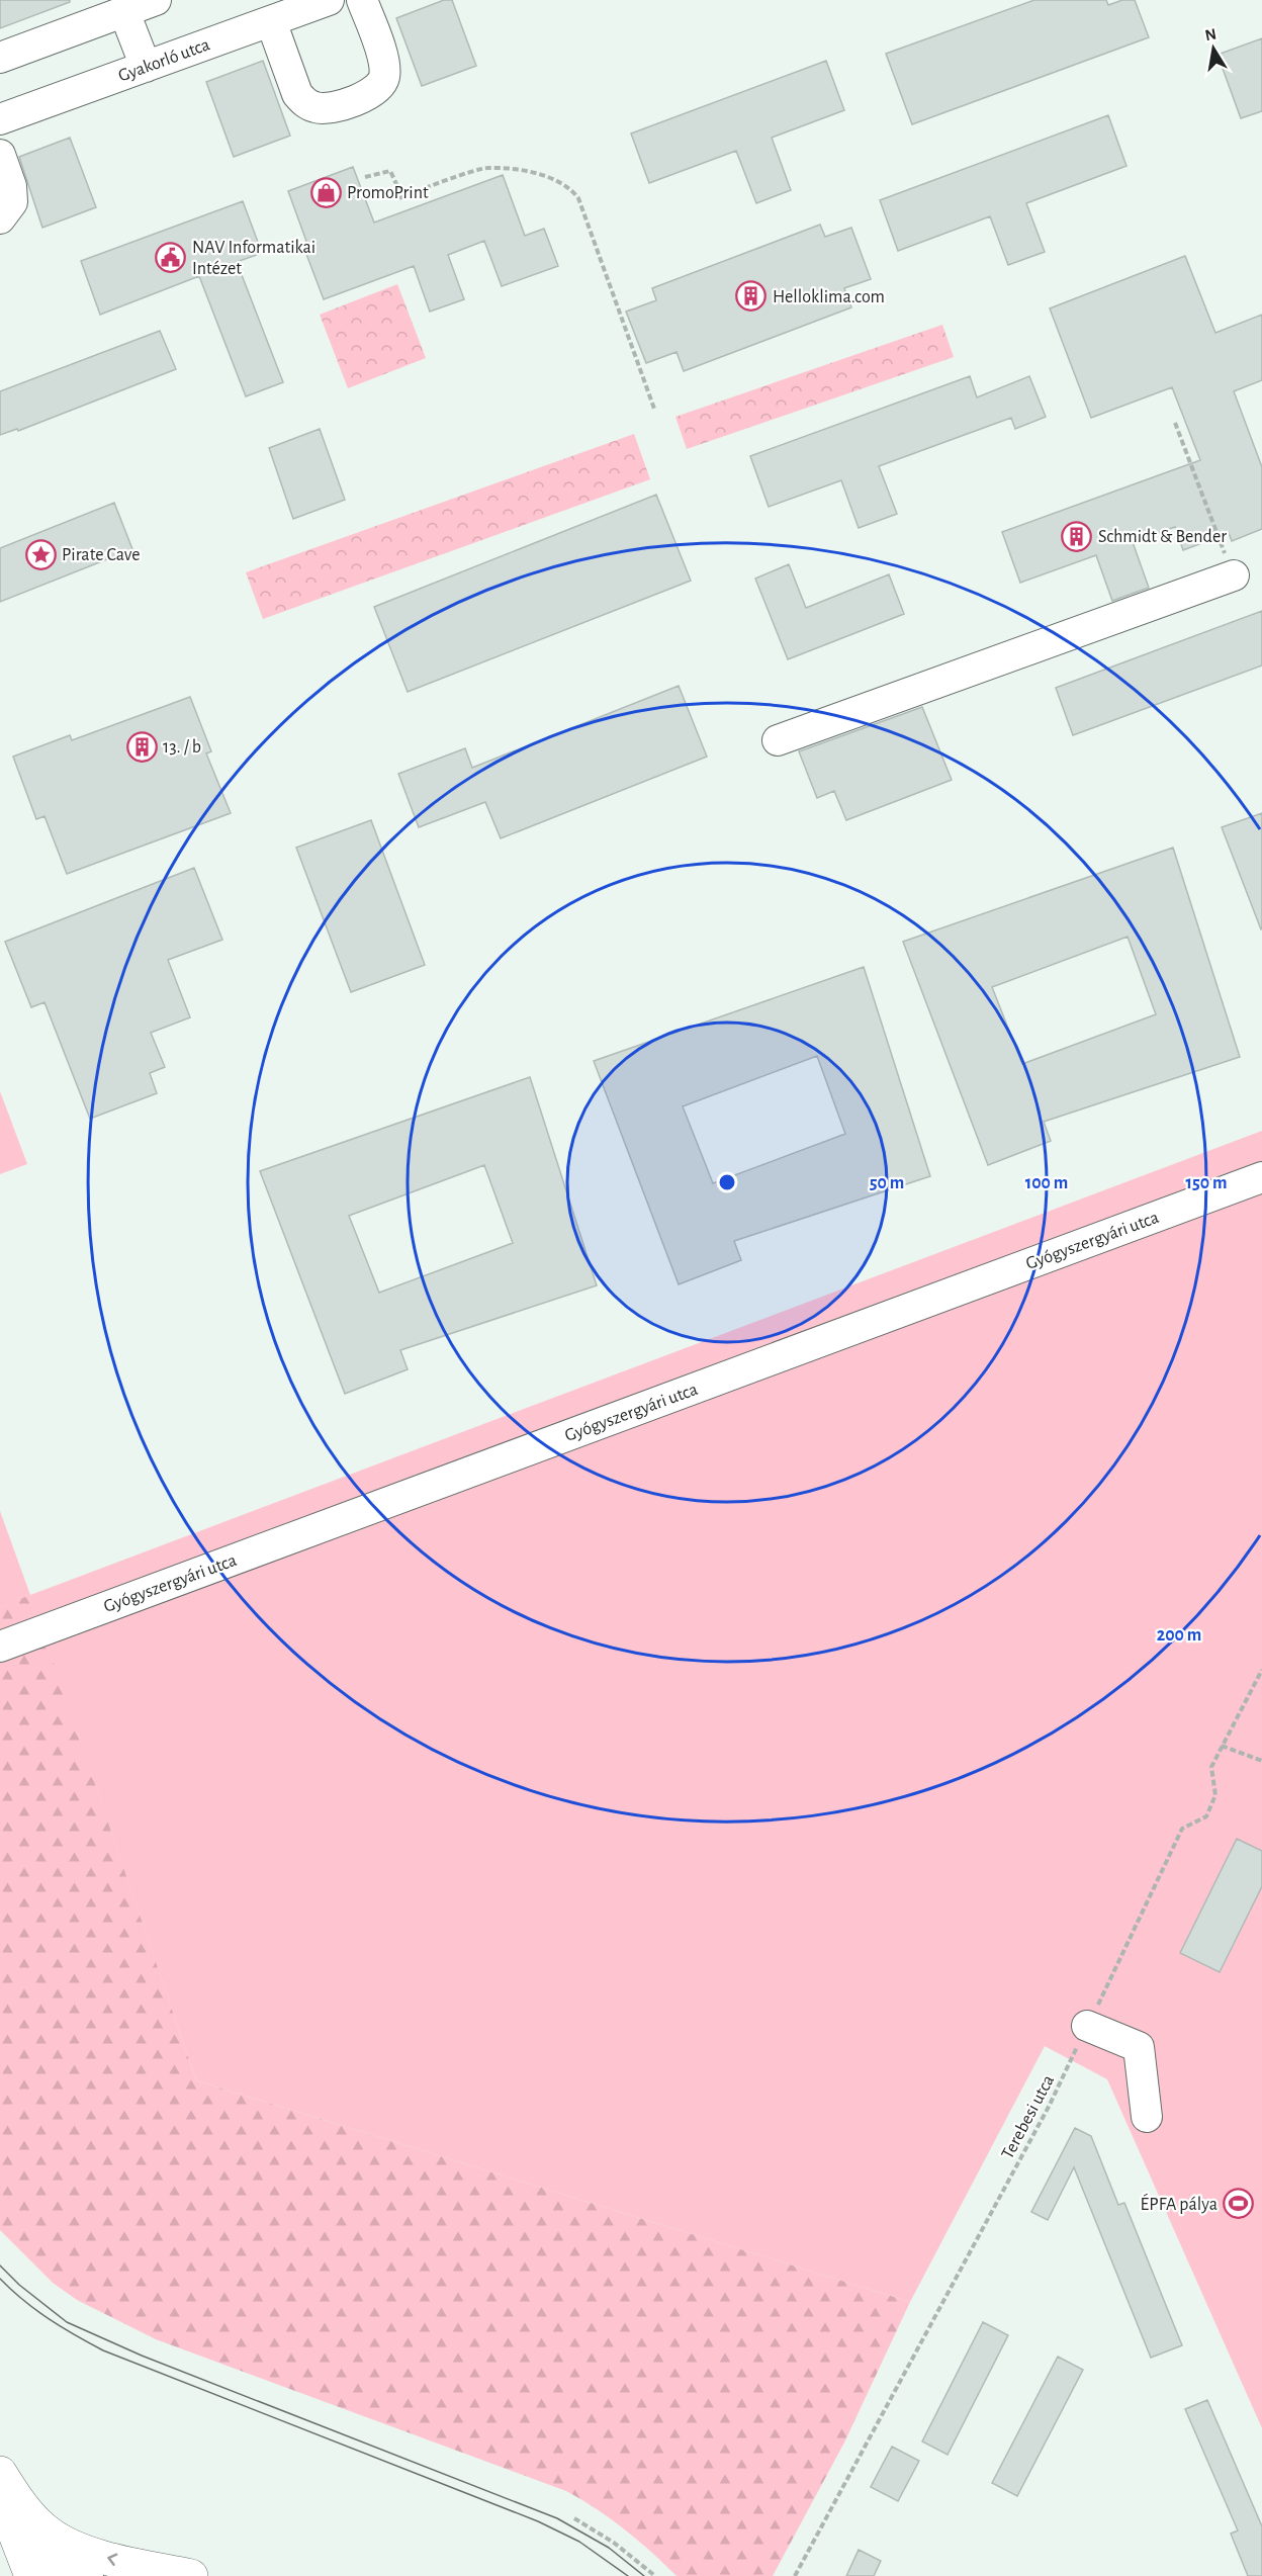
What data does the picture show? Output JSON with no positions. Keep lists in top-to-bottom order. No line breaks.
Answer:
{"streets":{"street":["Gyakorló utca","Gyógyszergyári utca"],"path":["Terebesi utca"]},"places":{"shop":["PromoPrint"],"public building":["NAV Informatikai Intézet"],"building":["Helloklima.com","Schmidt & Bender","13. / b"],"place":["Pirate Cave"],"sports":["ÉPFA pálya"]},"north":"top","rings":["50 m","100 m","150 m","200 m"]}
